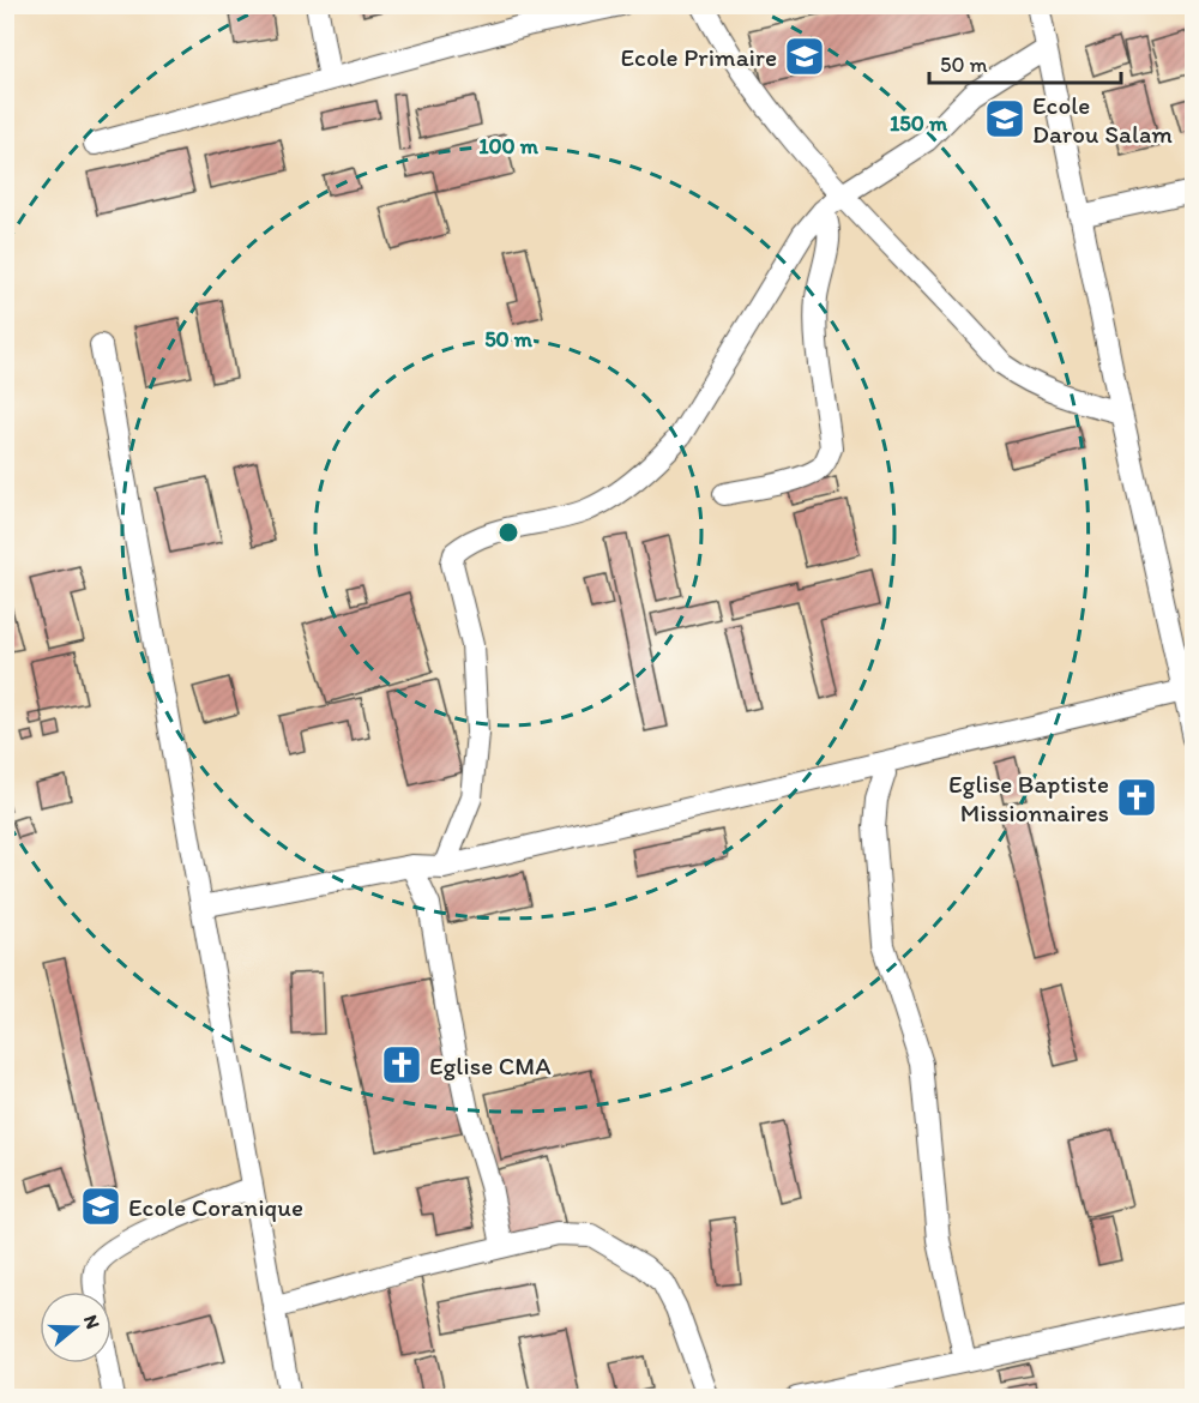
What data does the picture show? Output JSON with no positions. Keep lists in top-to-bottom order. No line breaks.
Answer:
{"places":{"school or university":["Ecole Primaire","Ecole Darou Salam","Ecole Coranique"],"church":["Eglise Baptiste Missionnaires","Eglise CMA"]},"scale_bar":"50 m","north":"right","rings":["150 m","100 m","50 m"]}
